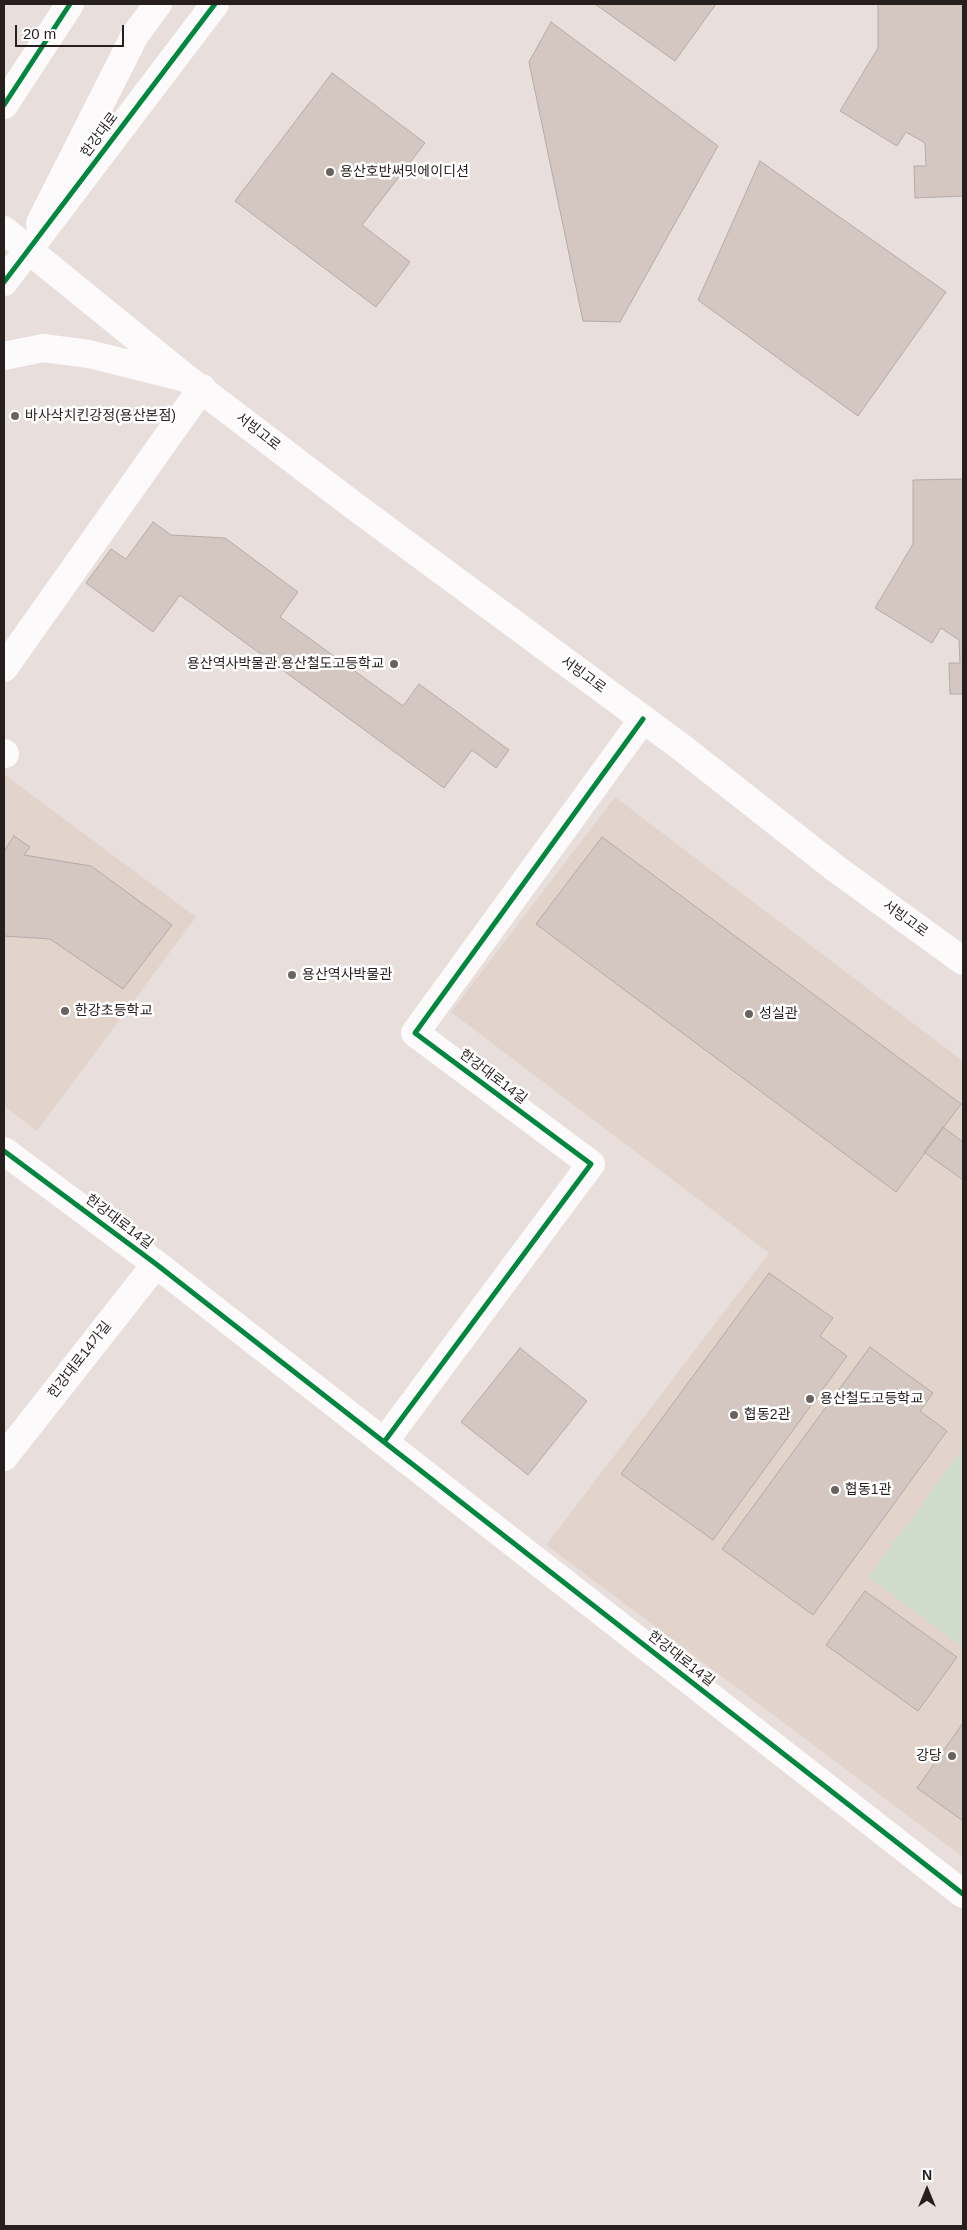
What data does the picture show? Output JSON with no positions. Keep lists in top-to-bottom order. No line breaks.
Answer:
{"streets":{"street":["한강대로","서빙고로","한강대로14길","한강대로14가길"]},"crossings":[["한강대로","서빙고로"],["서빙고로","한강대로14길"],["한강대로14길","한강대로14가길"]],"places":["용산호반써밋에이디션","바사삭치킨강정(용산본점)","용산역사박물관.용산철도고등학교","용산역사박물관","한강초등학교","성실관","용산철도고등학교","협동2관","협동1관","강당"],"scale_bar":"20 m","north":"top"}
